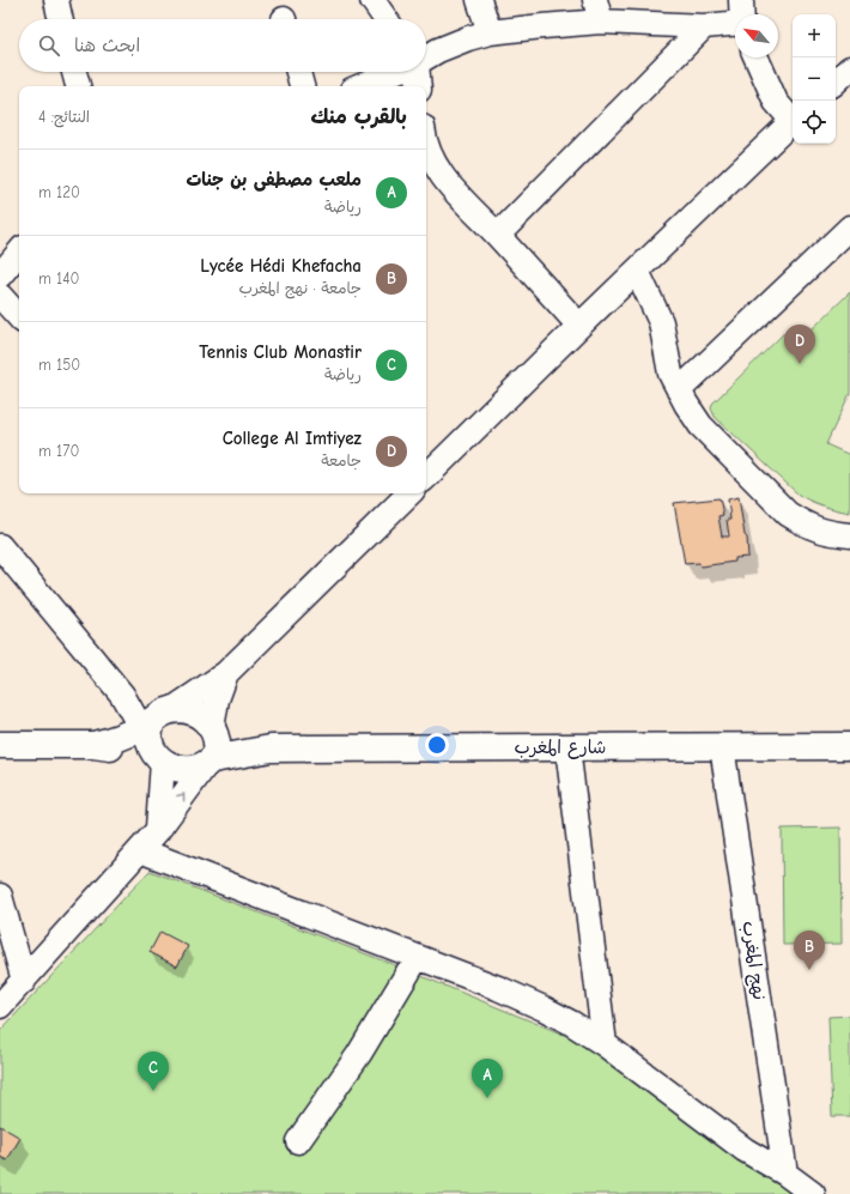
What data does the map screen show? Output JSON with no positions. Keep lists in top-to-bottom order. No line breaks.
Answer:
{"streets":{"main road":["شارع المغرب"],"street":["نهج المغرب"]},"crossings":[["شارع المغرب","نهج المغرب"]],"north":"top left","page":{"map_buttons":["+","−"],"search":"ابحث هنا","heading":["بالقرب منك","النتائج: 4"],"list":[{"mark":"A","name":"ملعب مصطفى بن جنات","note":"رياضة","value":"120 m"},{"mark":"B","name":"Lycée Hédi Khefacha","note":"جامعة · نهج المغرب","value":"140 m"},{"mark":"C","name":"Tennis Club Monastir","note":"رياضة","value":"150 m"},{"mark":"D","name":"College Al Imtiyez","note":"جامعة","value":"170 m"}],"pins":["D","B","C","A"]}}
